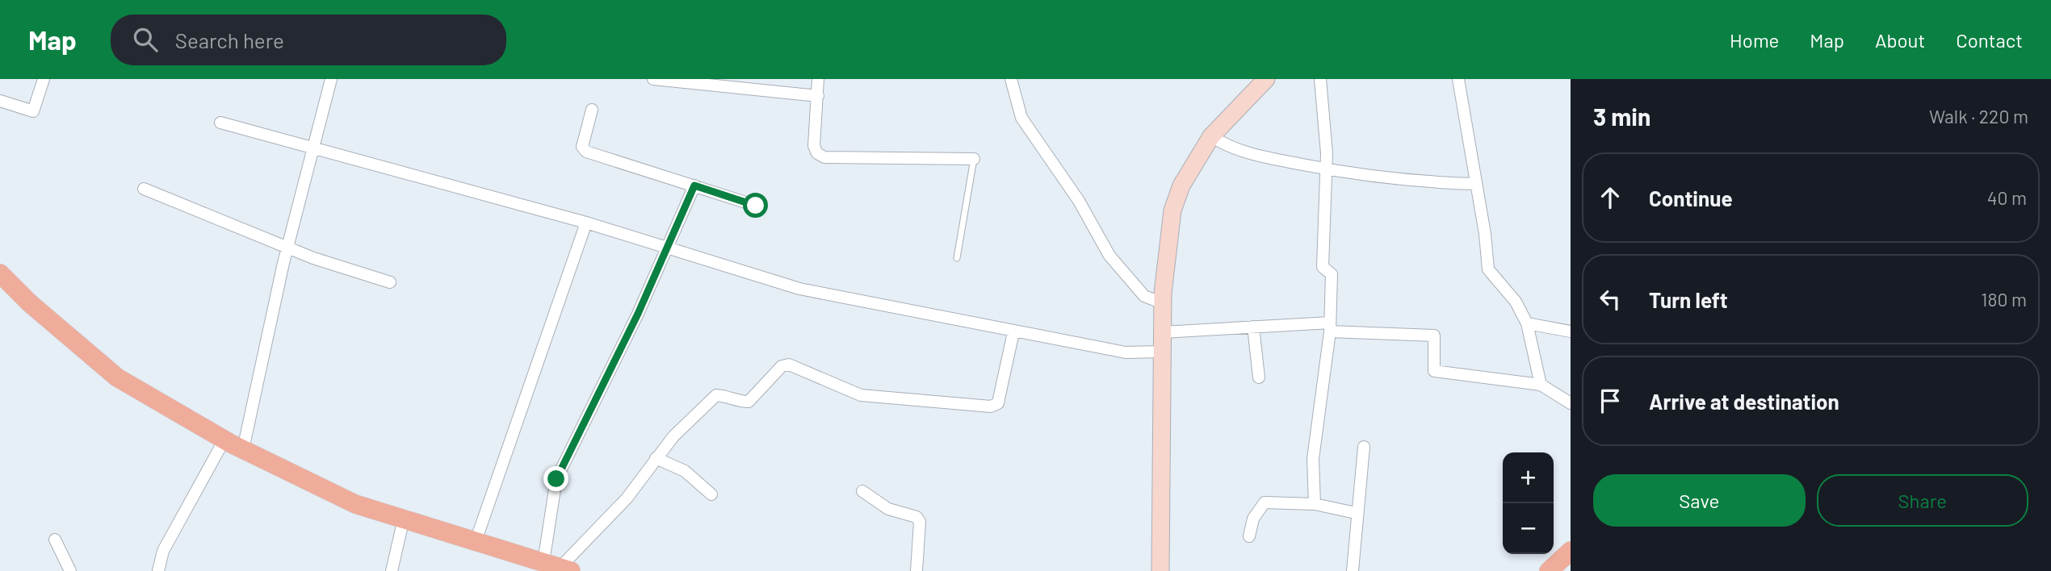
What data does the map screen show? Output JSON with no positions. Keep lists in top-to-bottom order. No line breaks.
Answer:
{"page":{"header":"Map","search":"Search here","nav":["Home","Map","About","Contact"],"heading":["3 min","Walk · 220 m"],"list":[["Continue","40 m"],["Turn left","180 m"],"Arrive at destination"],"map_buttons":["+","−"],"buttons":["Save","Share"]}}
